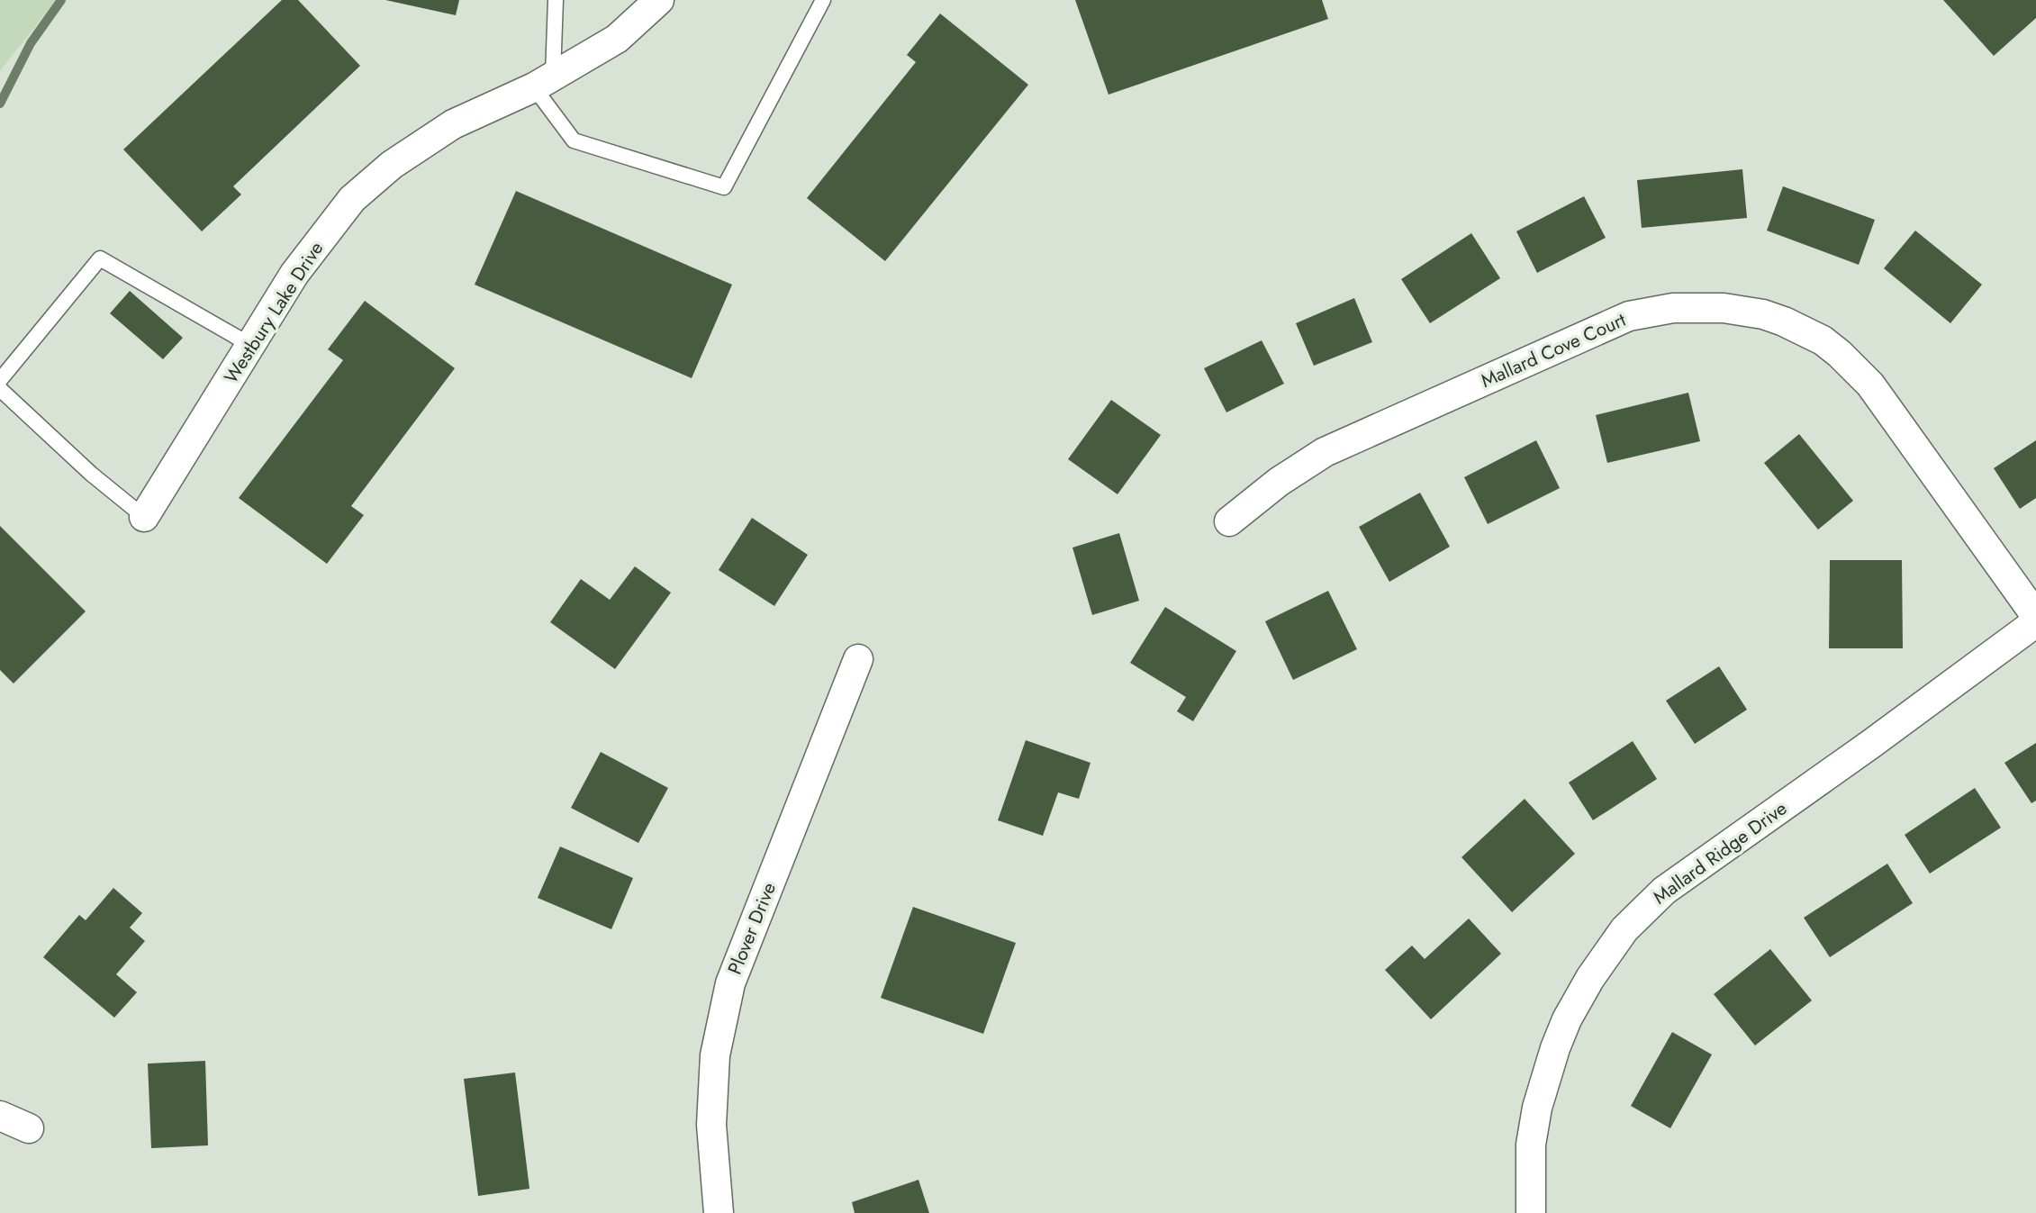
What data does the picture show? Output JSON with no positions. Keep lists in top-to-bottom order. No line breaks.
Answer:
{"streets":{"street":["Westbury Lake Drive","Mallard Cove Court","Mallard Ridge Drive","Plover Drive"]}}
